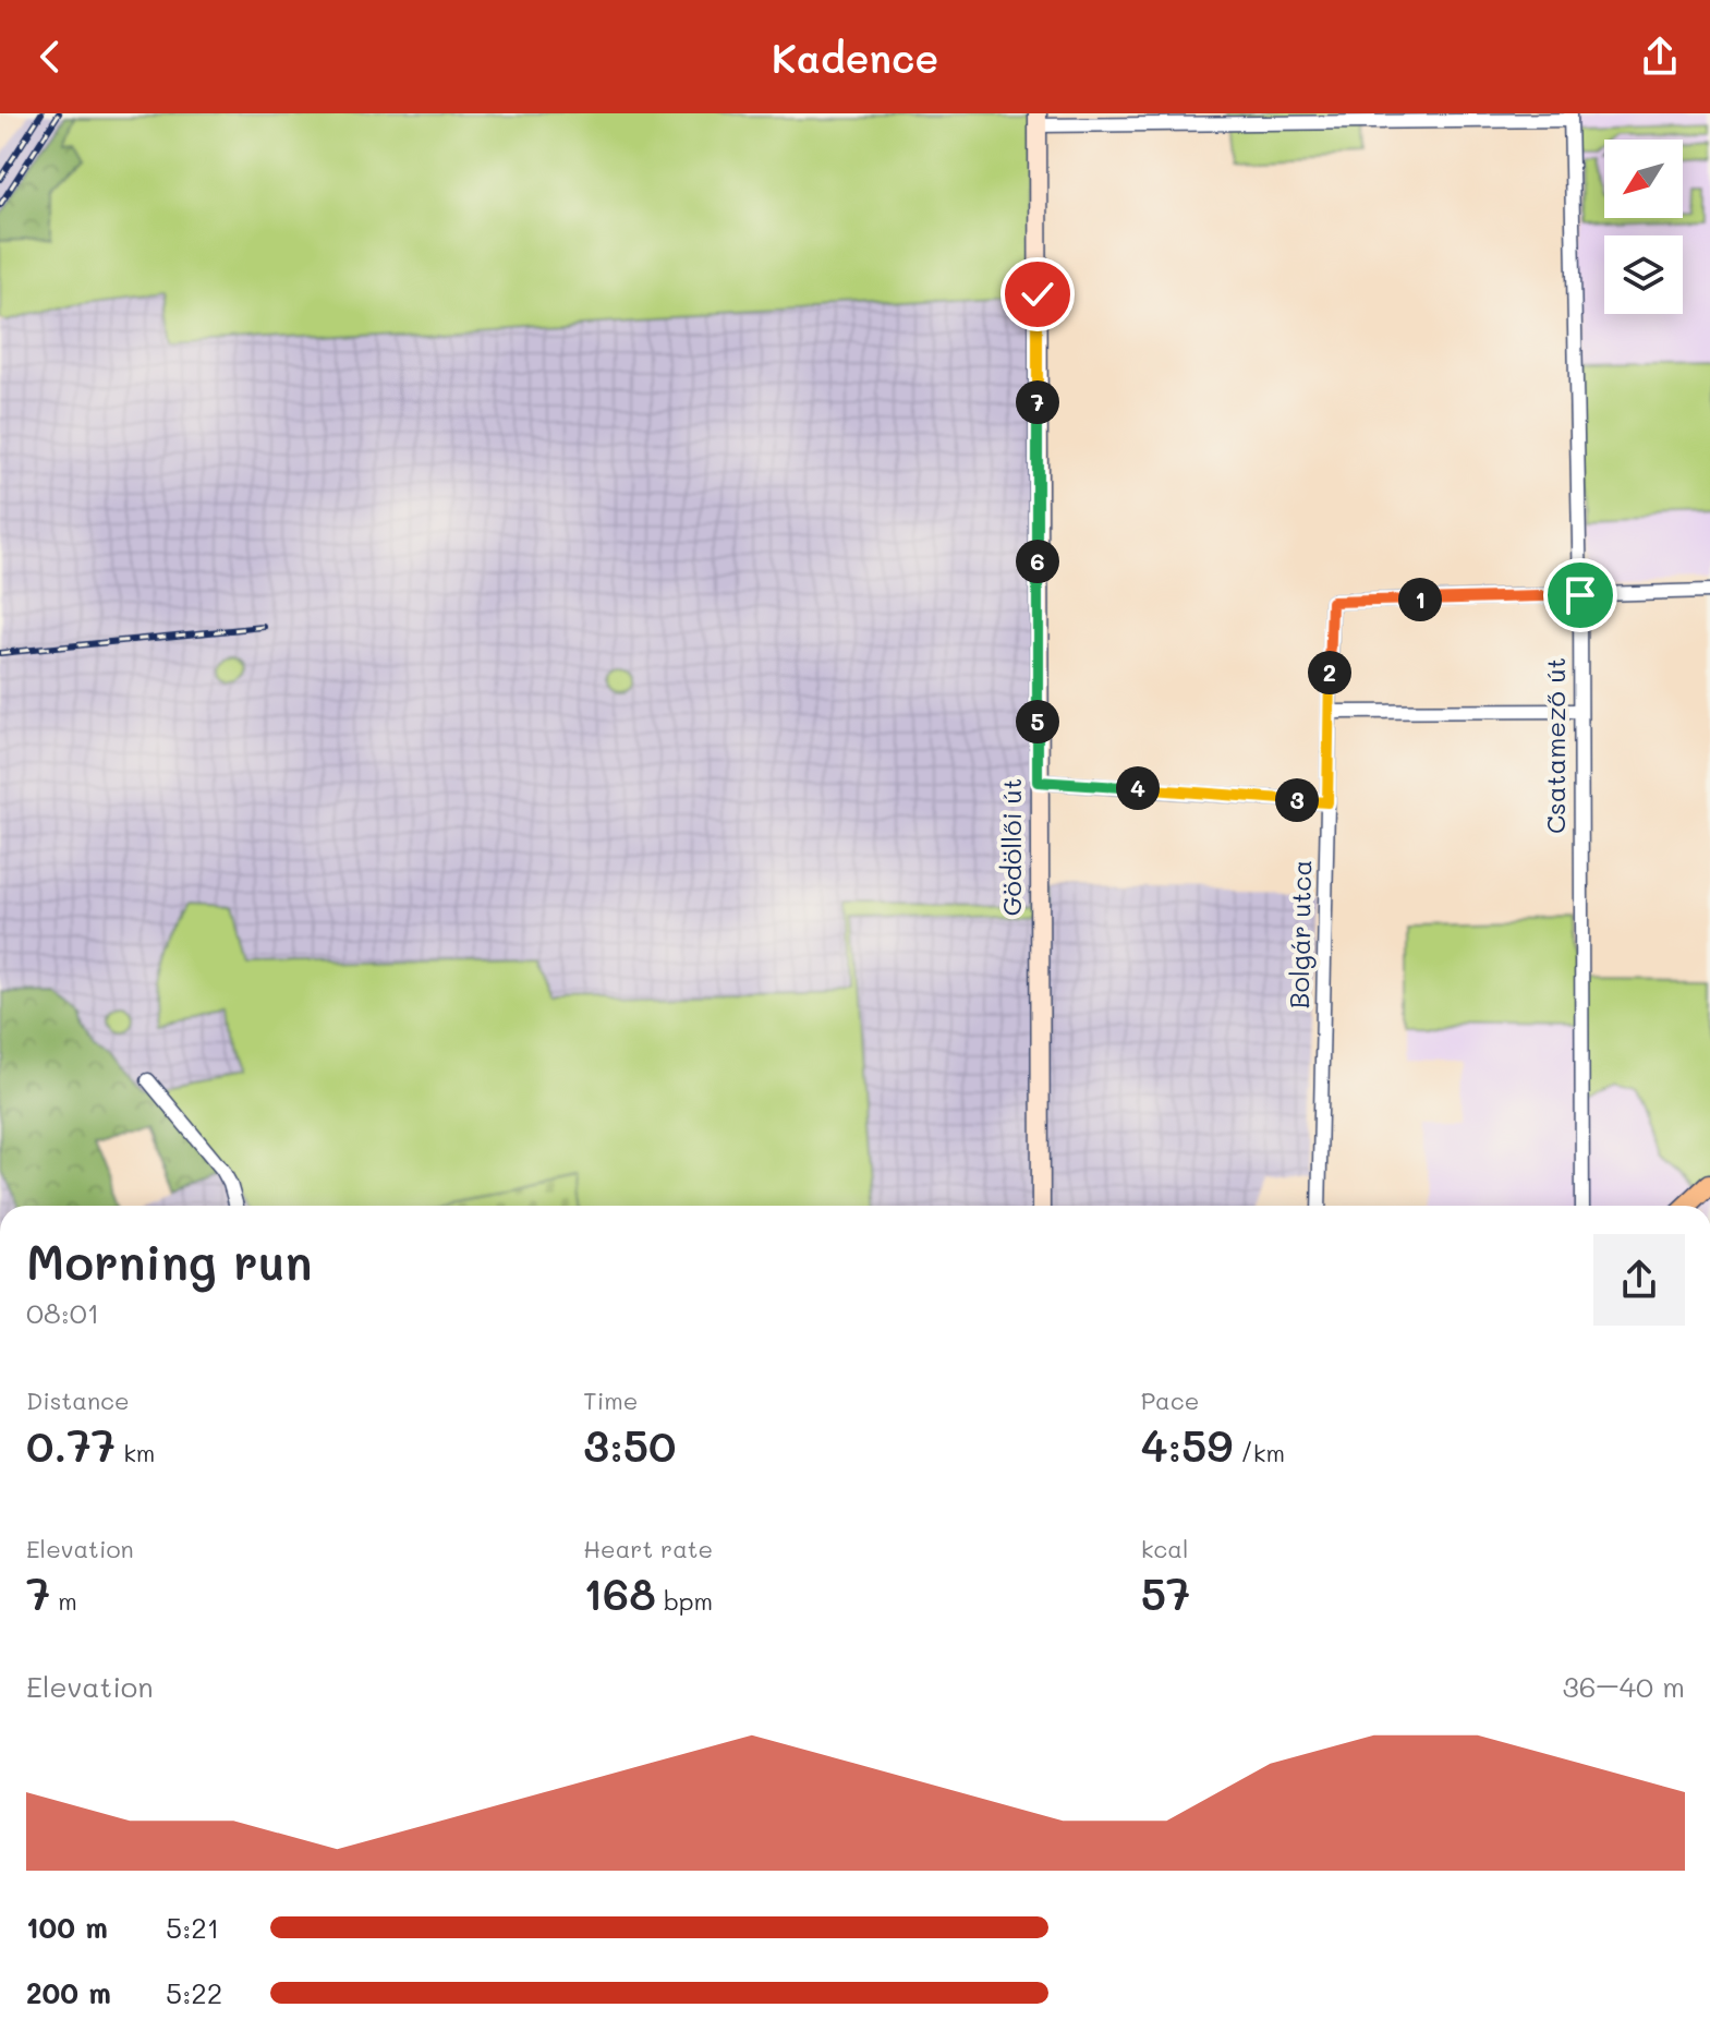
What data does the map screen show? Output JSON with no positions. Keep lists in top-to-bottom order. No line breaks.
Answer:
{"streets":{"main road":["Gödöllői út"],"street":["Csatamező út","Bolgár utca"]},"crossings":[["Csatamező út","Bolgár utca"]],"north":"bottom left","page":{"header":"Kadence","pins":["7","6","1","2","5","4","3"],"heading":["Morning run","08:01"],"stats":[["Distance","0.77 km"],["Time","3:50"],["Pace","4:59 /km"],["Elevation","7 m"],["Heart rate","168 bpm"],["kcal","57"]],"chart":["Elevation","36–40 m"],"list":[{"name":"100 m","note":"5:21"},{"name":"200 m","note":"5:22"}]}}
